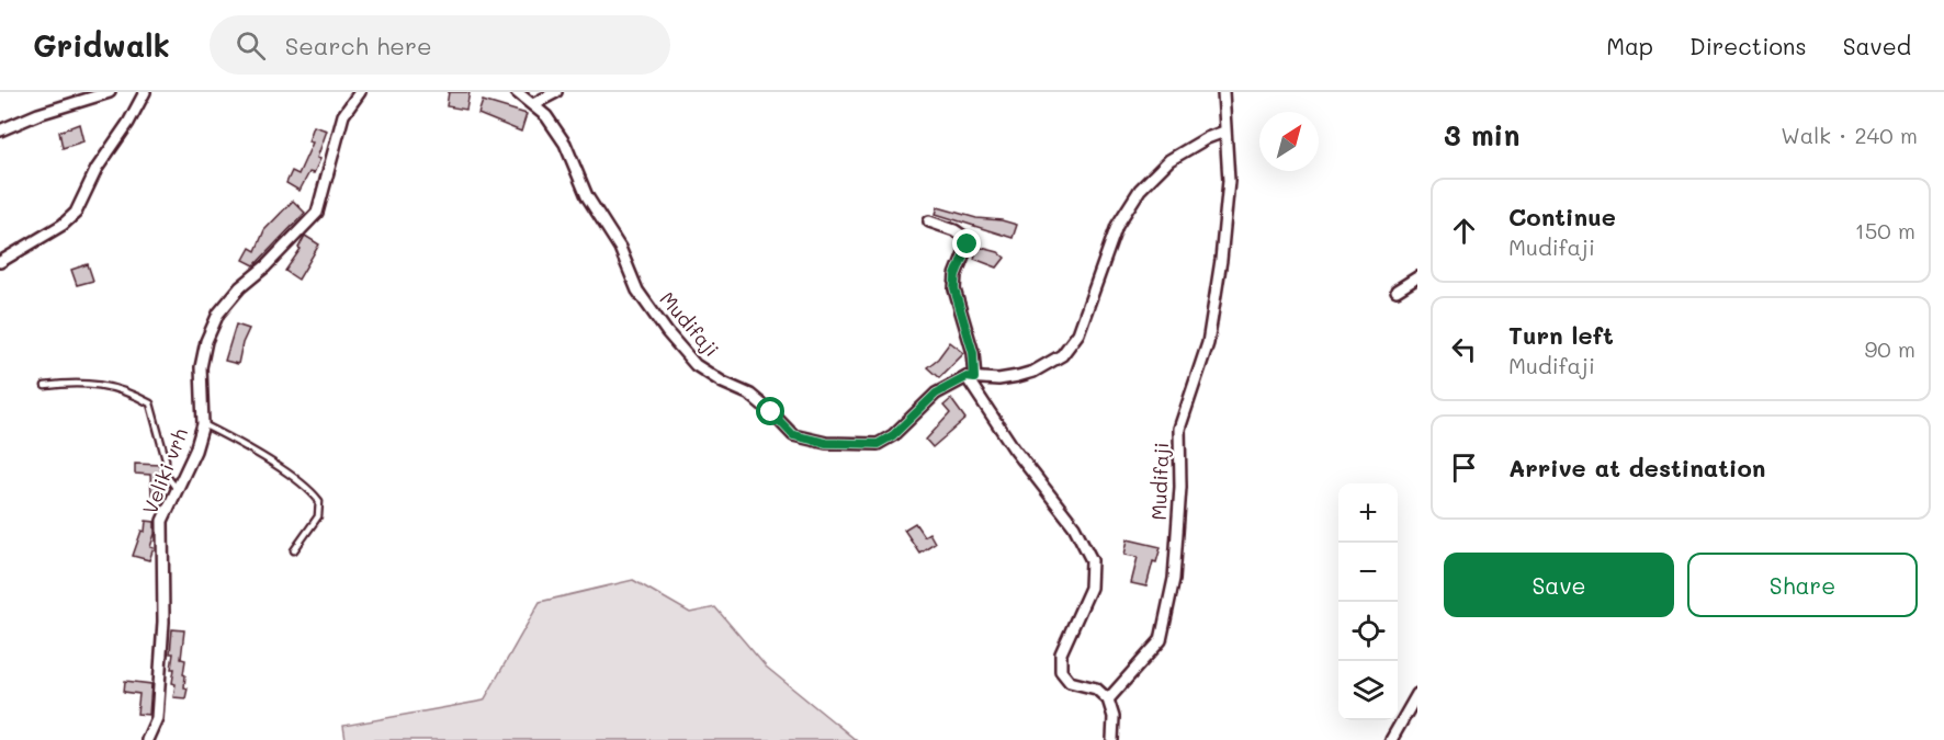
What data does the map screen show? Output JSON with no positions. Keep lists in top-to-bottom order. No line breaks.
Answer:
{"streets":{"street":["Mudifaji","Veliki vrh"]},"north":"top right","page":{"header":"Gridwalk","search":"Search here","nav":["Map","Directions","Saved"],"heading":["3 min","Walk · 240 m"],"list":[["Continue","Mudifaji","150 m"],["Turn left","Mudifaji","90 m"],"Arrive at destination"],"map_buttons":["+","−"],"buttons":["Save","Share"]}}
